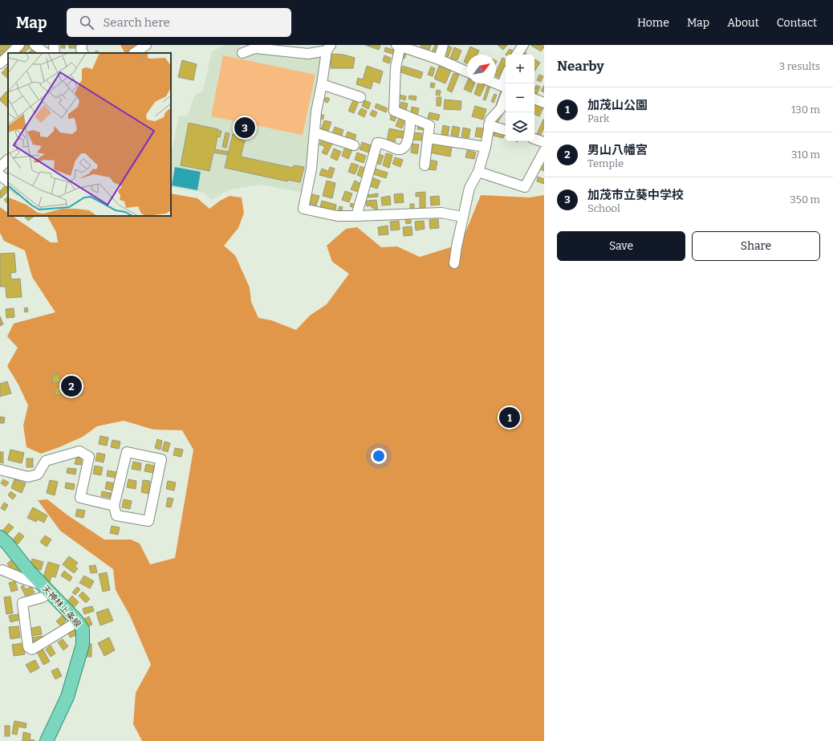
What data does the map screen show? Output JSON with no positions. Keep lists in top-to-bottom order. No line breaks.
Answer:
{"streets":{"main road":["天神林上条線"]},"north":"top right","page":{"header":"Map","search":"Search here","nav":["Home","Map","About","Contact"],"heading":["Nearby","3 results"],"map_buttons":["+","−"],"list":[{"mark":"1","name":"加茂山公園","note":"Park","value":"130 m"},{"mark":"2","name":"男山八幡宮","note":"Temple","value":"310 m"},{"mark":"3","name":"加茂市立葵中学校","note":"School","value":"350 m"}],"pins":["3","2","1"],"buttons":["Save","Share"]}}
